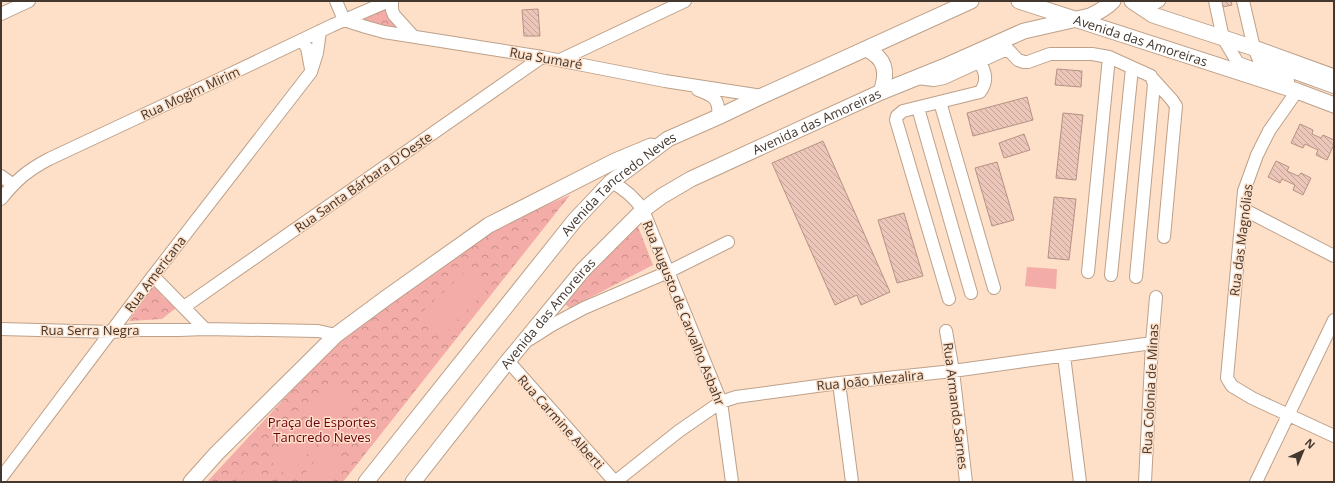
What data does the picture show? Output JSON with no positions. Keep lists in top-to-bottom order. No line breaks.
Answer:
{"streets":{"main road":["Avenida das Amoreiras","Avenida Tancredo Neves"],"street":["Rua Sumaré","Rua Mogim Mirim","Rua Santa Bárbara D'Oeste","Rua das Magnólias","Rua Americana","Rua Augusto de Carvalho Asbahr","Rua Serra Negra","Rua João Mezalira","Rua Colonia de Minas","Rua Armando Sarnes","Rua Carmine Alberti"]},"crossings":[["Avenida das Amoreiras","Rua das Magnólias"],["Avenida das Amoreiras","Rua Augusto de Carvalho Asbahr"],["Avenida das Amoreiras","Rua Carmine Alberti"],["Rua Sumaré","Rua Mogim Mirim"],["Rua Sumaré","Rua Santa Bárbara D'Oeste"],["Rua Sumaré","Avenida Tancredo Neves"],["Rua Mogim Mirim","Rua Americana"],["Avenida Tancredo Neves","Rua Augusto de Carvalho Asbahr"],["Rua Americana","Rua Serra Negra"],["Rua Augusto de Carvalho Asbahr","Rua João Mezalira"],["Rua João Mezalira","Rua Colonia de Minas"],["Rua João Mezalira","Rua Armando Sarnes"],["Rua João Mezalira","Rua Carmine Alberti"]],"parks":["Praça de Esportes Tancredo Neves"],"north":"top right"}
